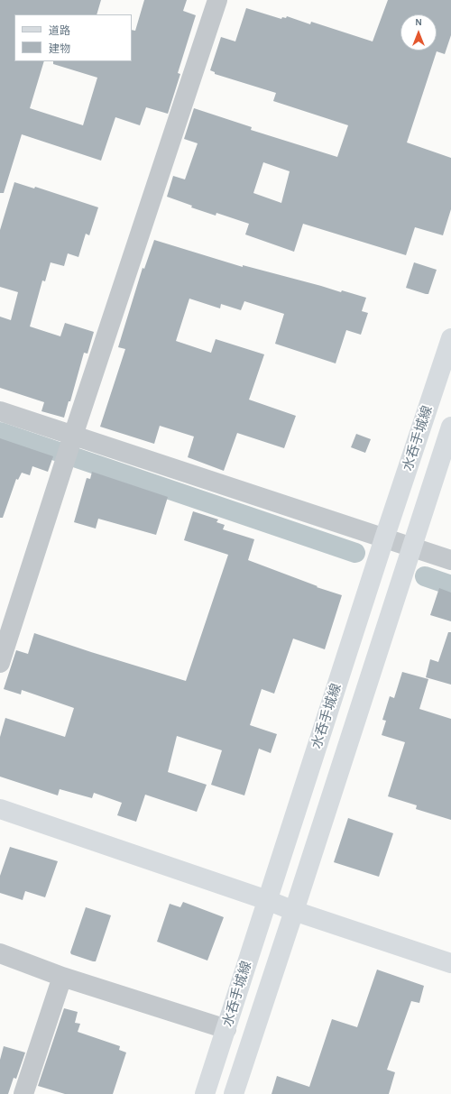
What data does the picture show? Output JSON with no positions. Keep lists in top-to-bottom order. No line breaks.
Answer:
{"streets":{"main road":["水呑手城線"]},"legend":["道路","建物"],"north":"top"}
